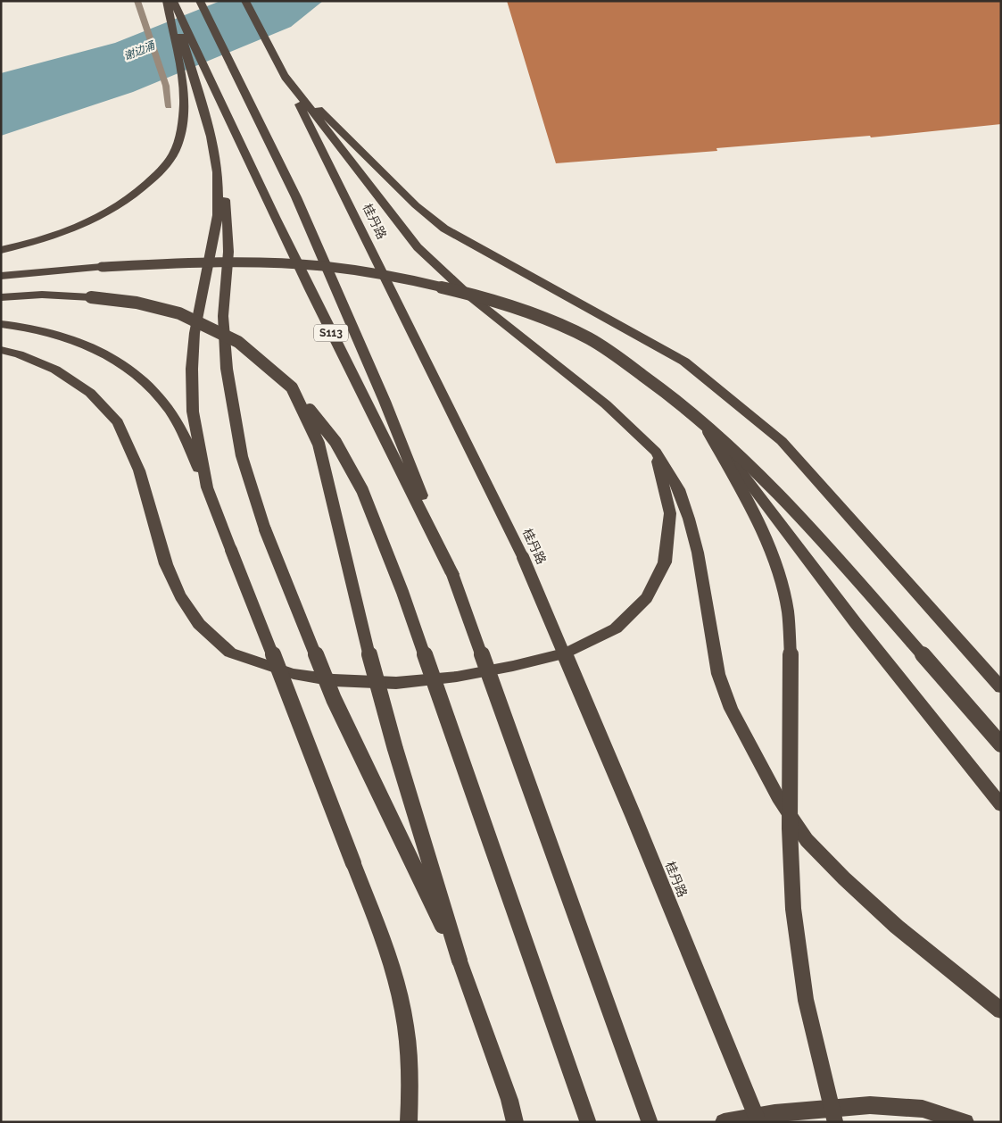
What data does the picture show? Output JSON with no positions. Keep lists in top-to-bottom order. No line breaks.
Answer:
{"streets":{"highway":["桂丹路","S113"]},"water":["谢边涌"]}
